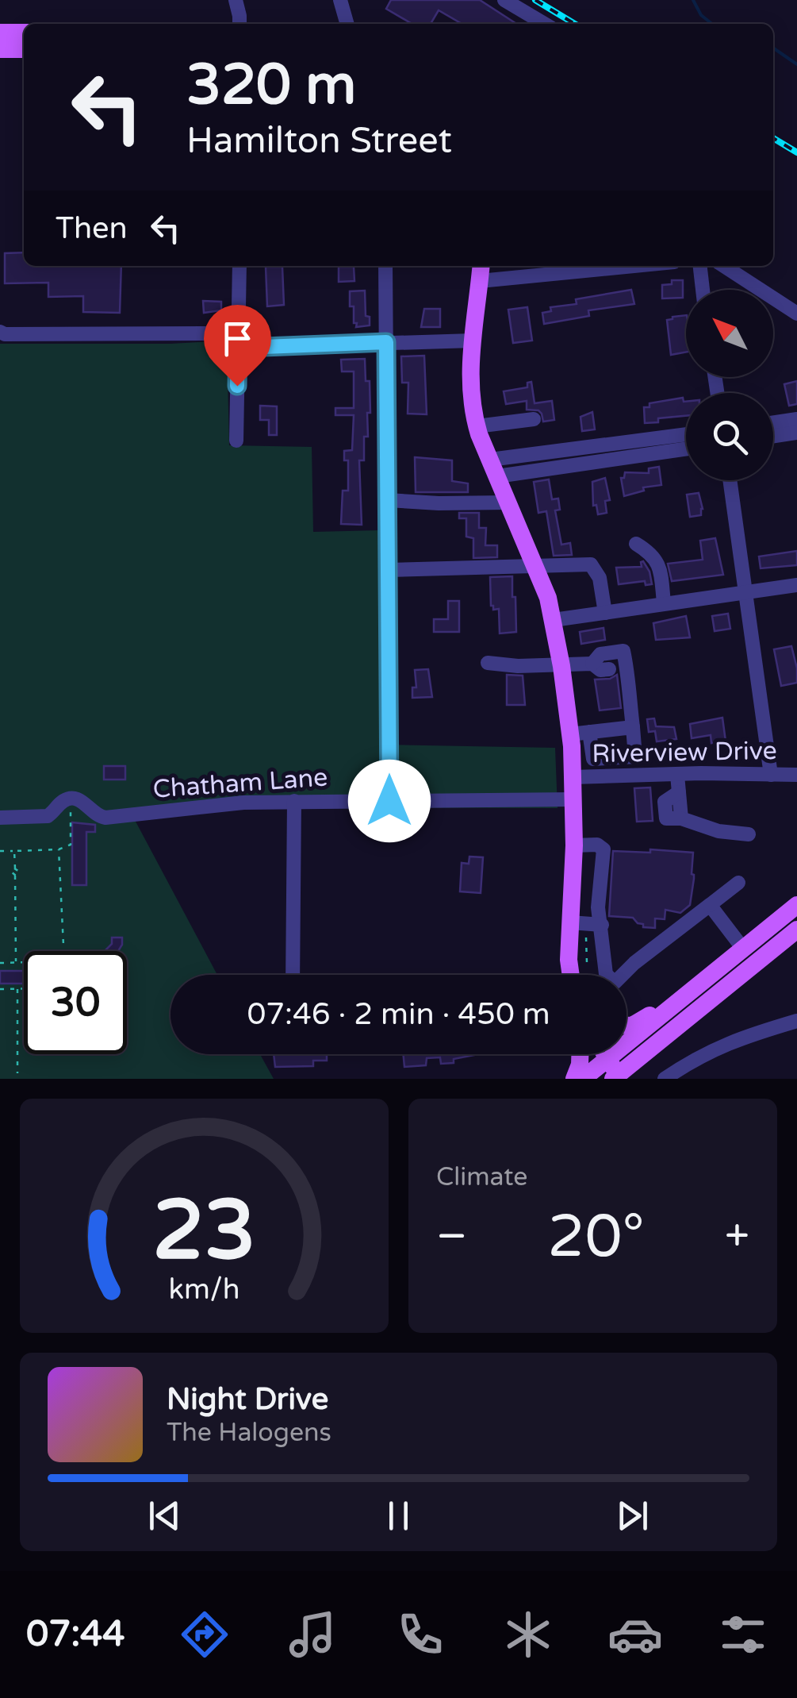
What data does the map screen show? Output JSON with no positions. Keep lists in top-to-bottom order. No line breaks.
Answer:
{"streets":{"street":["Riverview Drive","Chatham Lane"]},"north":"top left","page":{"turn":["320 m","Hamilton Street"],"then":"Then","limit":"30","trip":"07:46 · 2 min · 450 m","tile":"Climate","heat":["−","20°","+"],"song":["Night Drive","The Halogens"],"tabs":"07:44","gauge":["23","km/h"]}}
